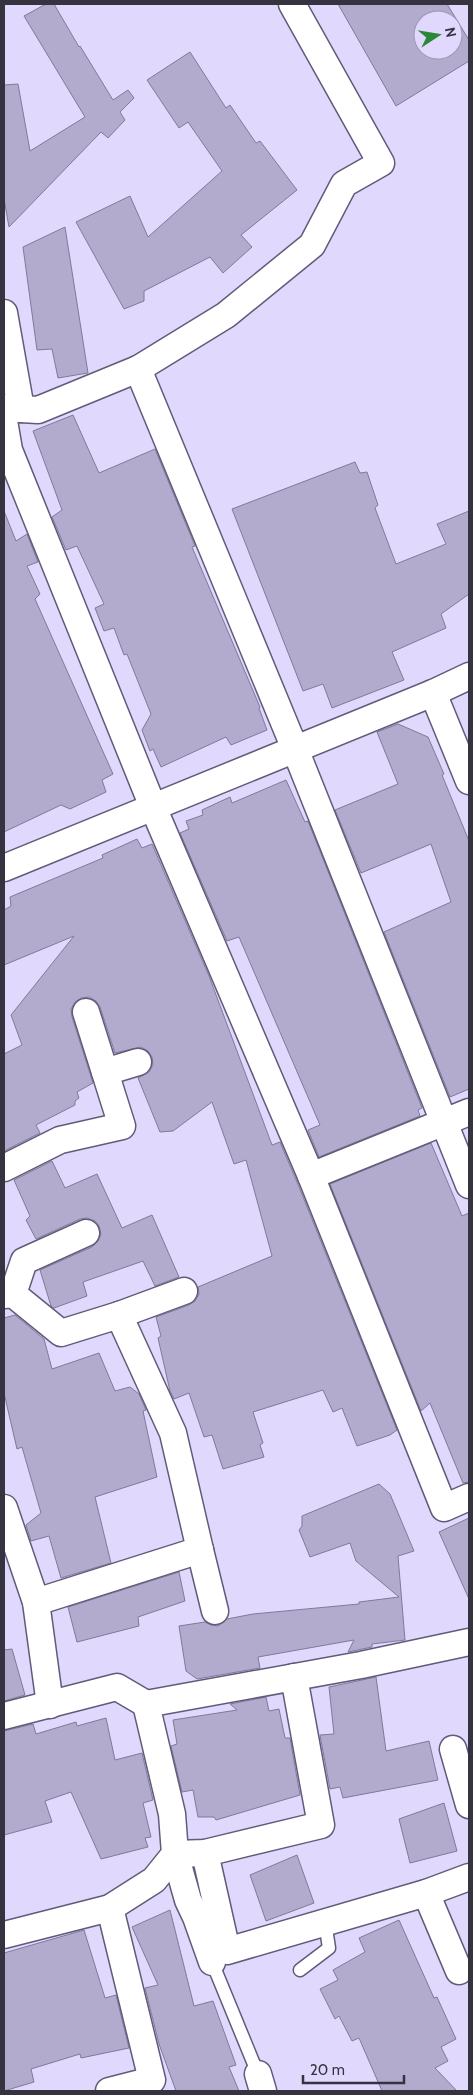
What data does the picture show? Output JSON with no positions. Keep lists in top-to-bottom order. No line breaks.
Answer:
{"scale_bar":"20 m","north":"right"}
